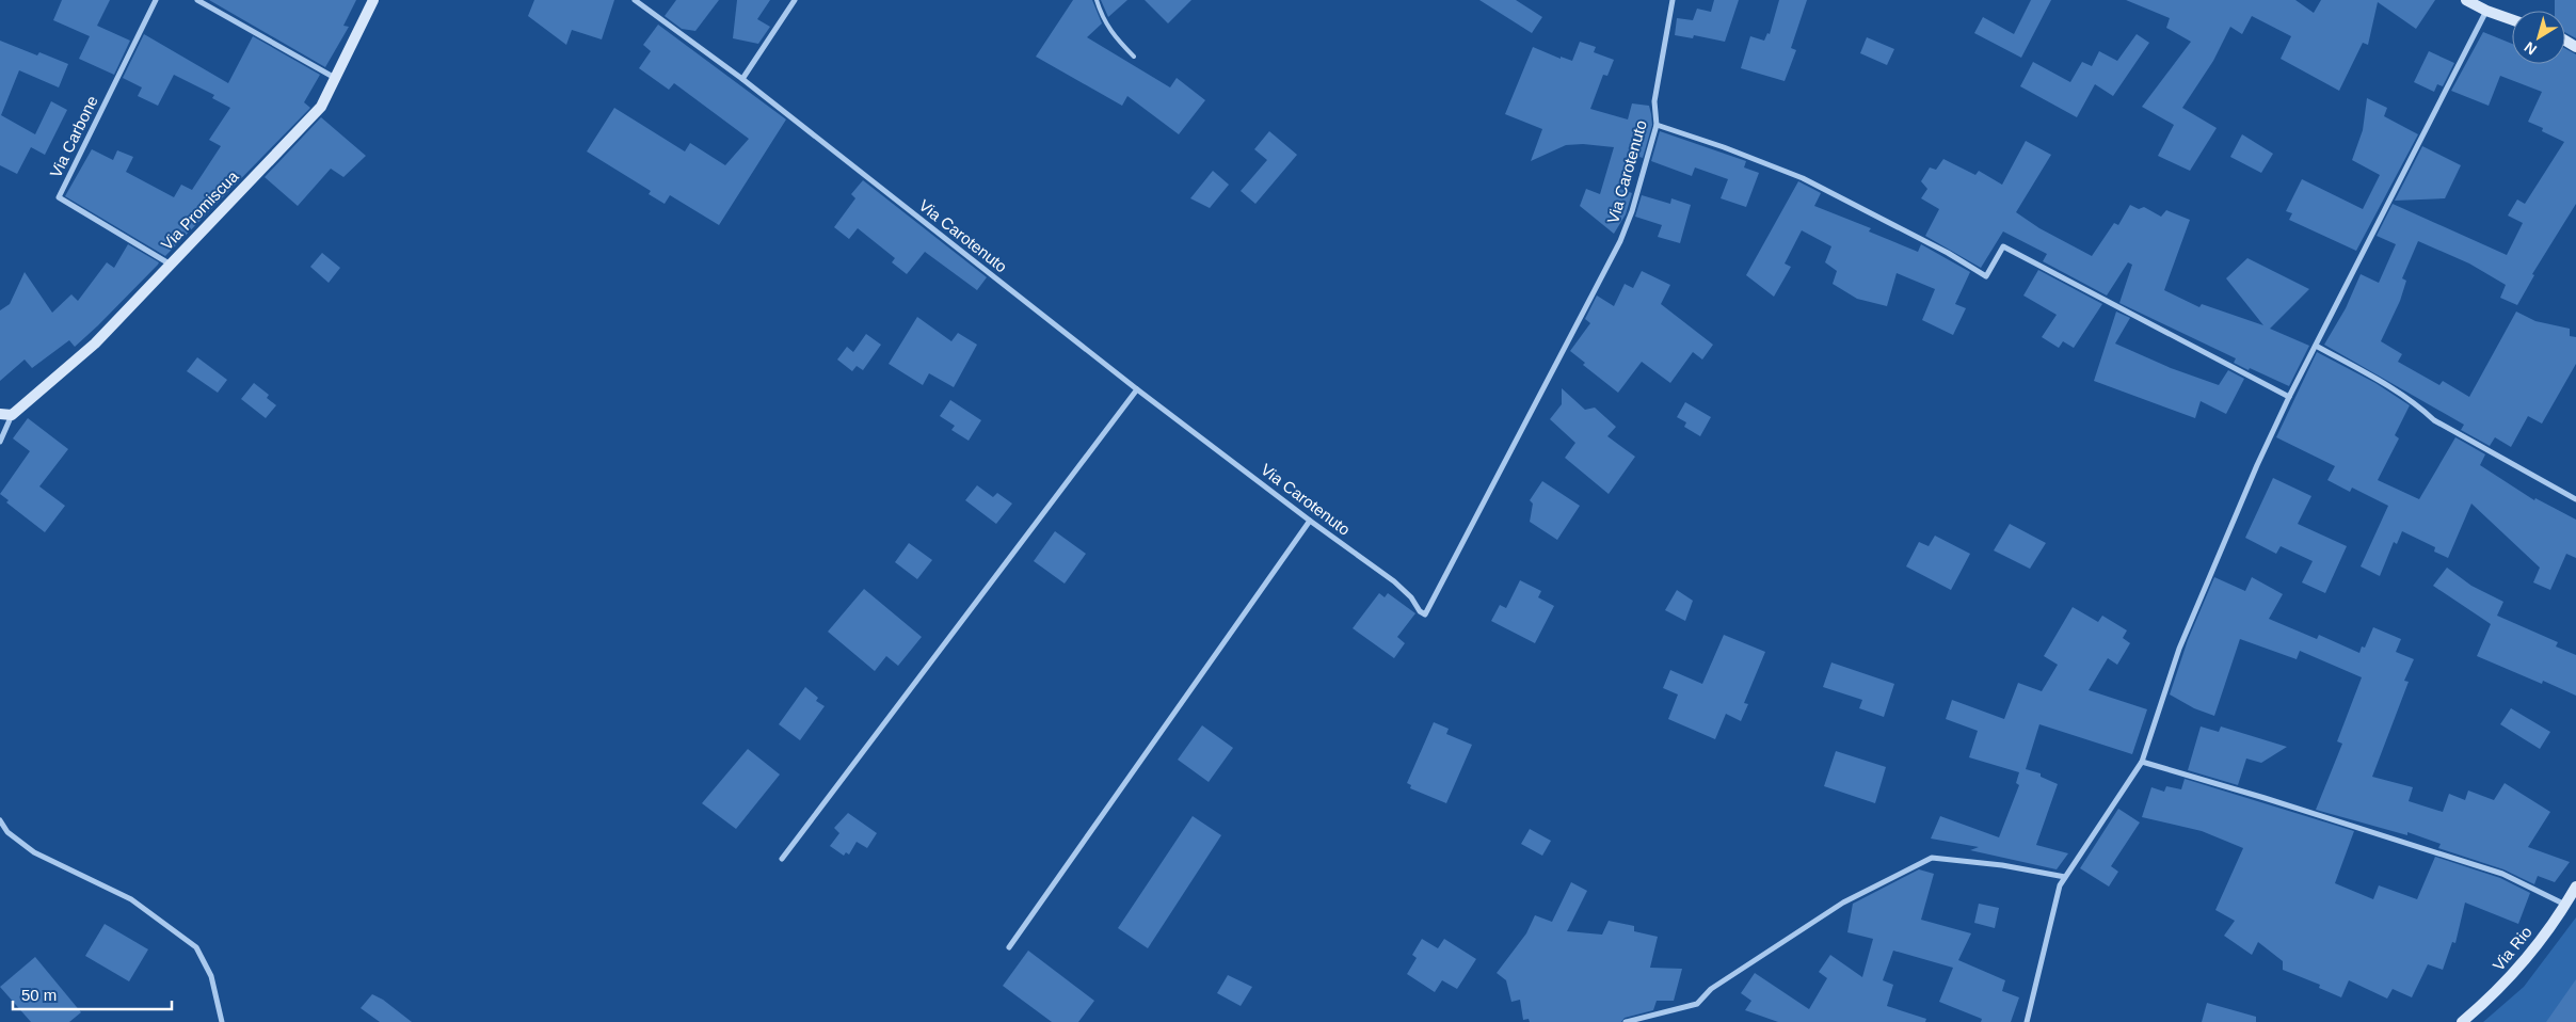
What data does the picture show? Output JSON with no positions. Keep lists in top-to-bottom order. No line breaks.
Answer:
{"streets":{"street":["Via Carbone","Via Carotenuto","Via Promiscua","Via Rio"]},"crossings":[["Via Carbone","Via Promiscua"]],"scale_bar":"50 m","north":"bottom left"}
